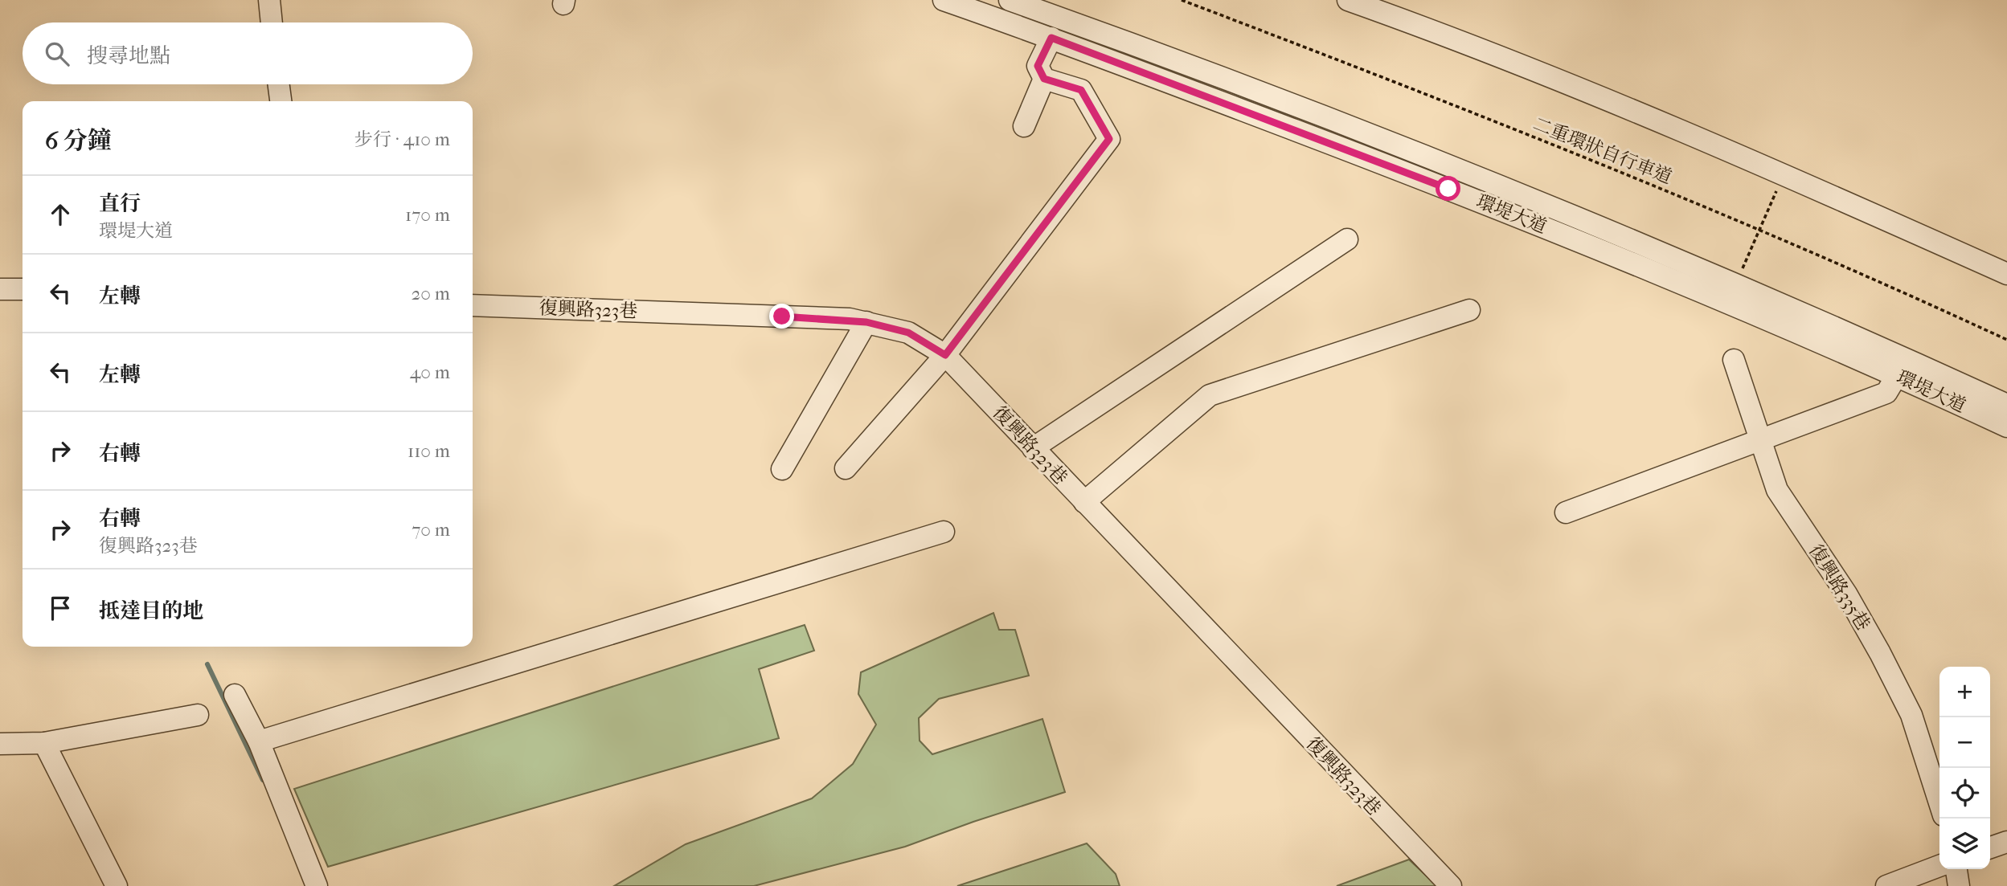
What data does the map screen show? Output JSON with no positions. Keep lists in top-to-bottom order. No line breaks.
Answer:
{"streets":{"street":["環堤大道","復興路323巷","復興路335巷"],"path":["二重環狀自行車道"]},"page":{"search":"搜尋地點","heading":["6 分鐘","步行 · 410 m"],"list":[["直行","環堤大道","170 m"],["左轉","20 m"],["左轉","40 m"],["右轉","110 m"],["右轉","復興路323巷","70 m"],"抵達目的地"],"map_buttons":["+","−"]}}
